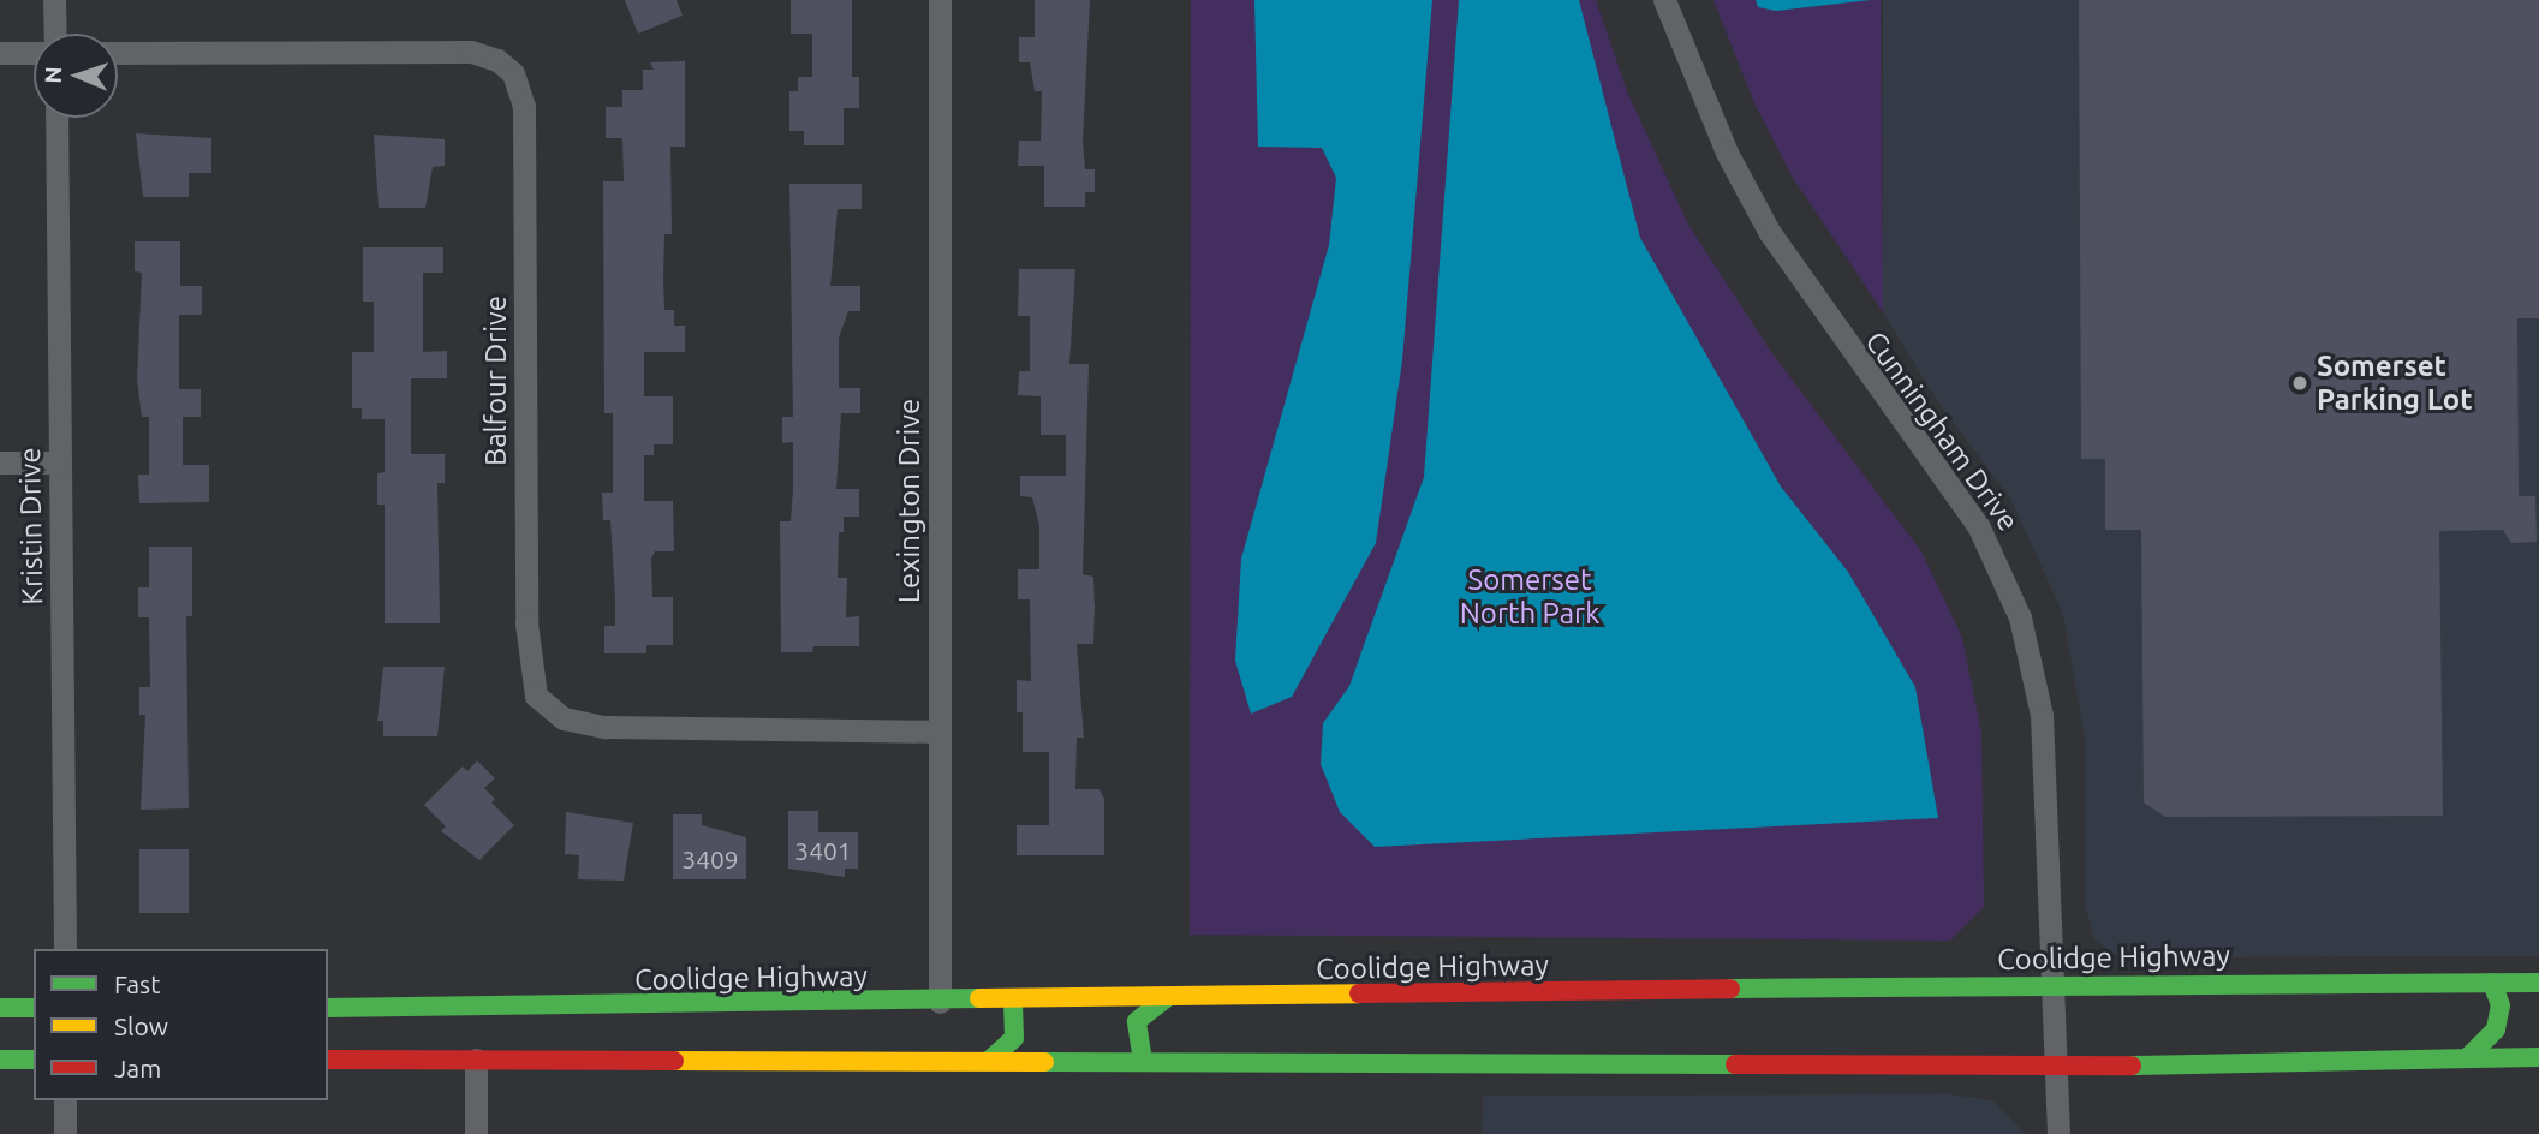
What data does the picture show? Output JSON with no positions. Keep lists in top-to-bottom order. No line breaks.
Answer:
{"streets":{"main road":["Coolidge Highway"],"street":["Balfour Drive","Cunningham Drive","Lexington Drive","Kristin Drive"]},"crossings":[["Balfour Drive","Lexington Drive"],["Cunningham Drive","Coolidge Highway"],["Lexington Drive","Coolidge Highway"]],"parks":["Somerset North Park"],"places":["Somerset Parking Lot"],"house_numbers":["3401","3409"],"legend":["Fast","Slow","Jam"],"north":"left"}
